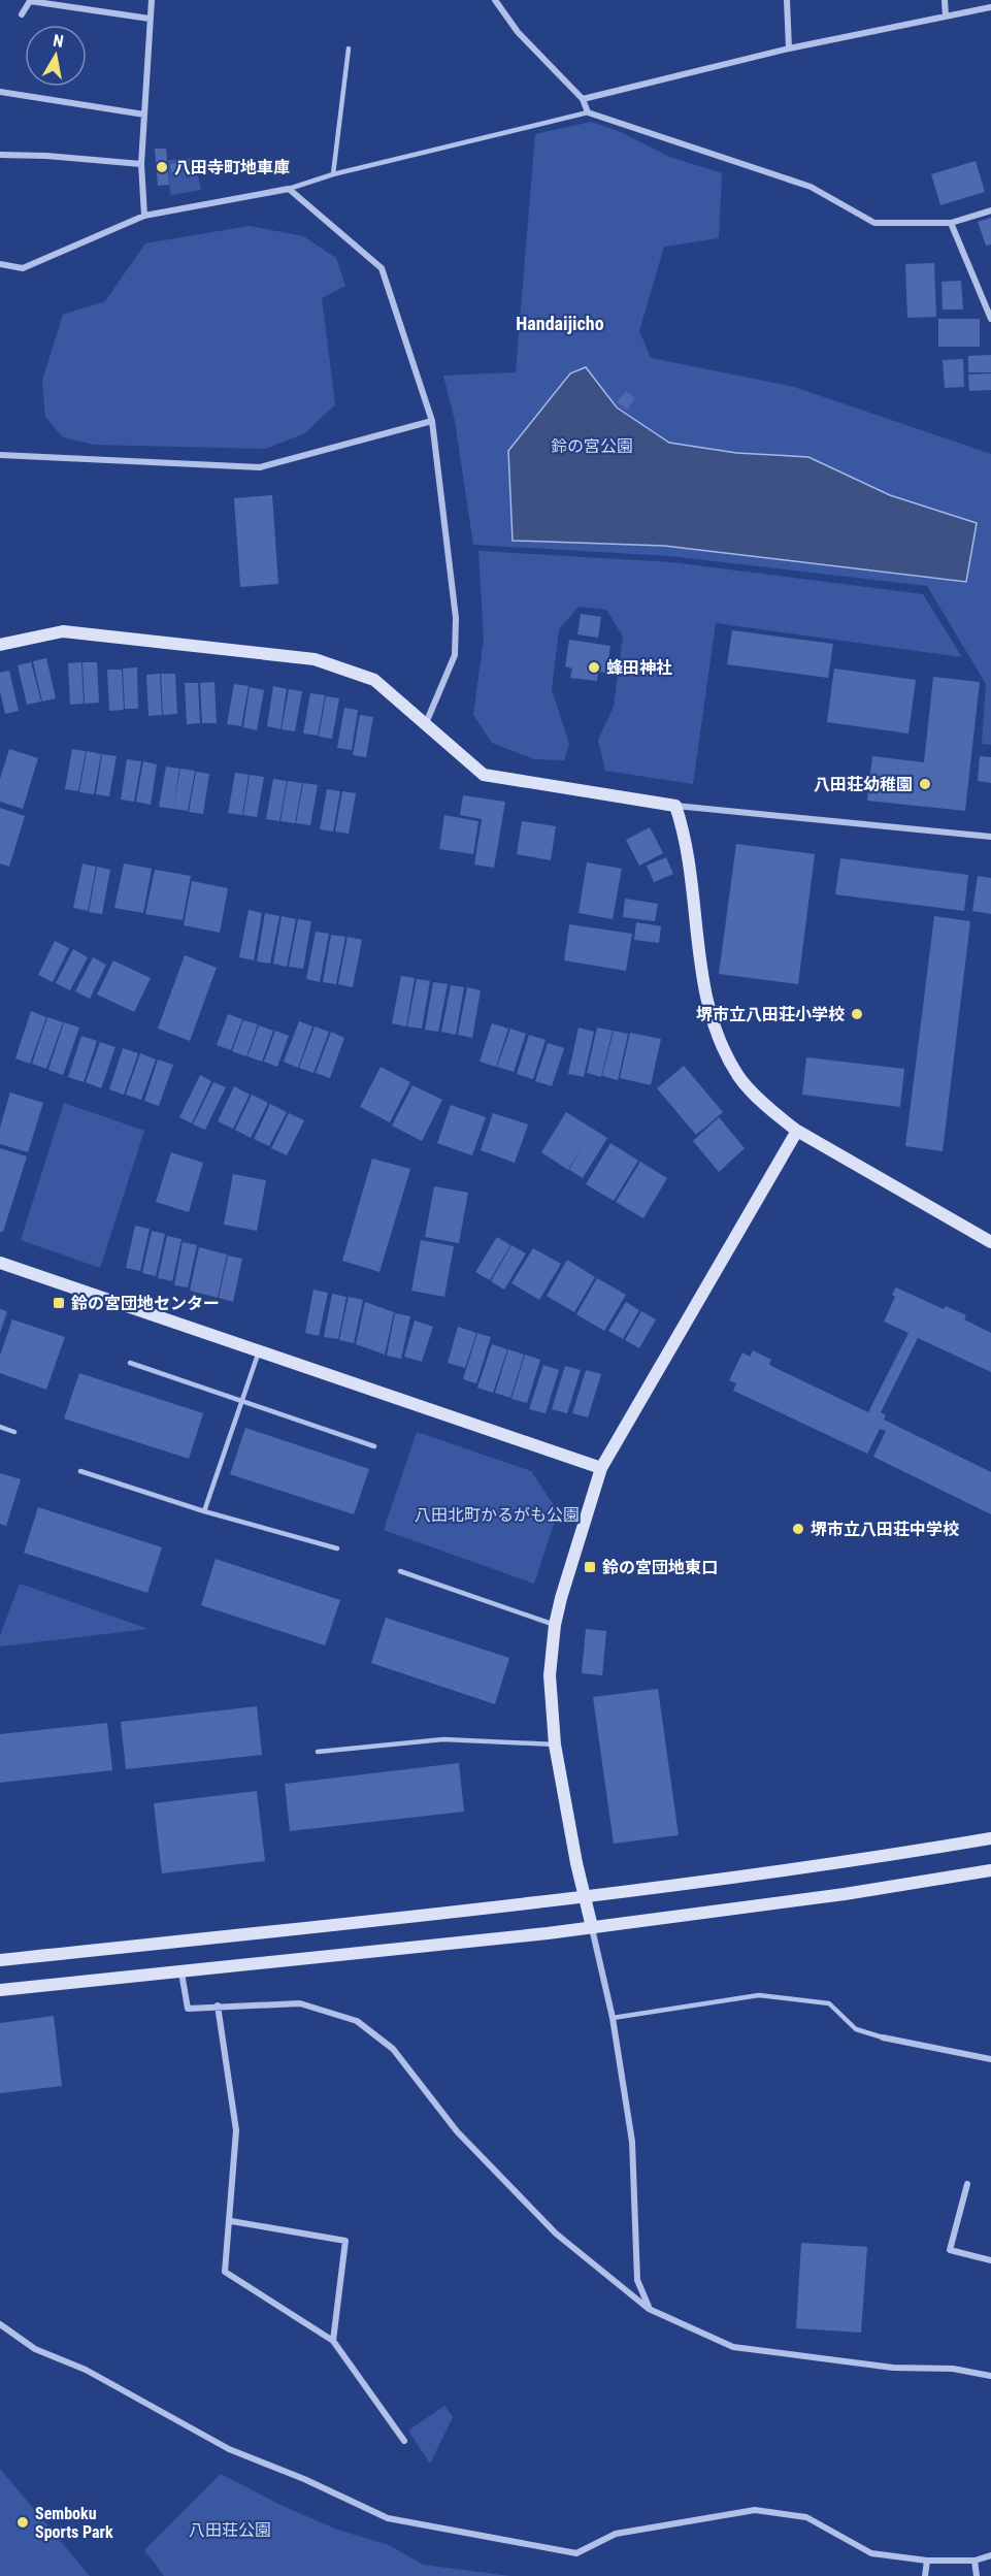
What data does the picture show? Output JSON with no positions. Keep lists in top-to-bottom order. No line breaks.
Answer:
{"districts":["Handaijicho"],"parks":["鈴の宮公園","八田北町かるがも公園","八田荘公園"],"places":{"other":["八田寺町地車庫","蜂田神社","八田荘幼稚園","堺市立八田荘小学校","堺市立八田荘中学校","Semboku Sports Park"],"transit":["鈴の宮団地センター","鈴の宮団地東口"]},"north":"top"}
